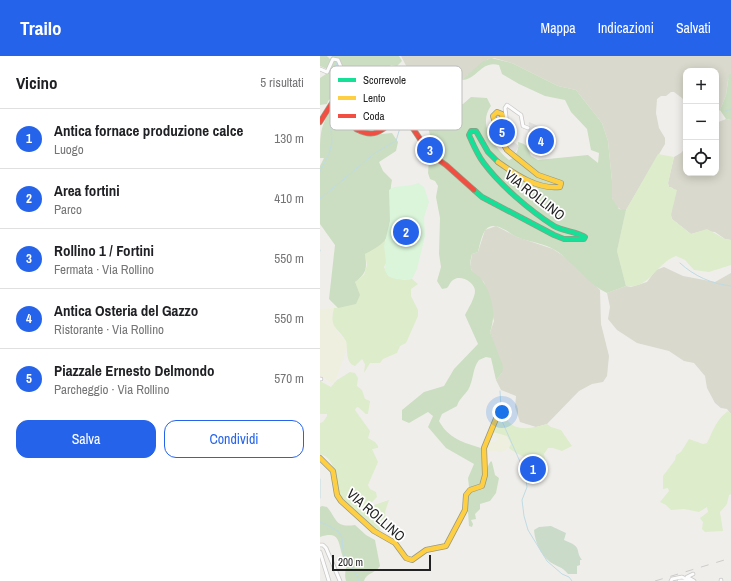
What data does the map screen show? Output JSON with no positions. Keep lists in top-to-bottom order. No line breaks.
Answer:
{"streets":{"street":["VIA ROLLINO"]},"legend":["Scorrevole","Lento","Coda"],"scale_bar":"200 m","page":{"header":"Trailo","nav":["Mappa","Indicazioni","Salvati"],"heading":["Vicino","5 risultati"],"map_buttons":["+","−"],"list":[{"mark":"1","name":"Antica fornace produzione calce","note":"Luogo","value":"130 m"},{"mark":"2","name":"Area fortini","note":"Parco","value":"410 m"},{"mark":"3","name":"Rollino 1 / Fortini","note":"Fermata · Via Rollino","value":"550 m"},{"mark":"4","name":"Antica Osteria del Gazzo","note":"Ristorante · Via Rollino","value":"550 m"},{"mark":"5","name":"Piazzale Ernesto Delmondo","note":"Parcheggio · Via Rollino","value":"570 m"}],"pins":["5","4","3","2","1"],"buttons":["Salva","Condividi"],"scale":"200 m"}}
